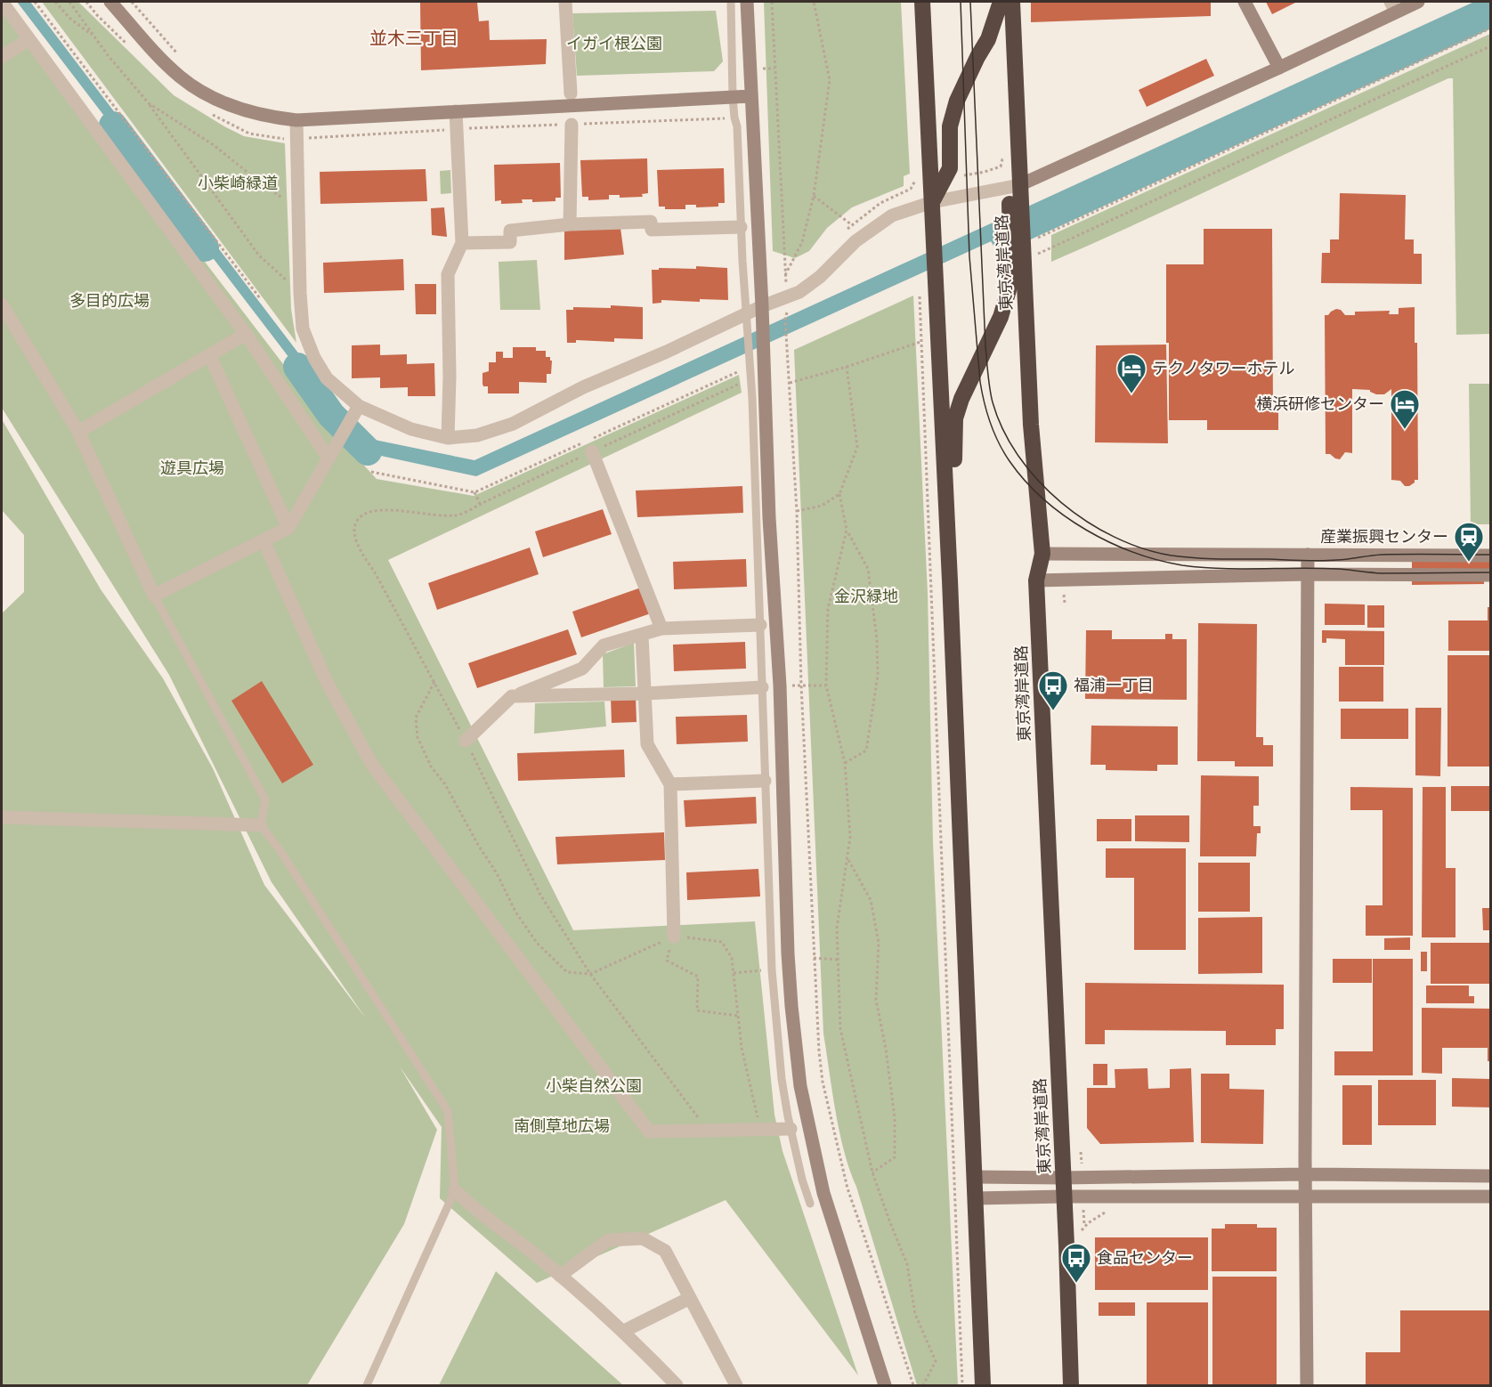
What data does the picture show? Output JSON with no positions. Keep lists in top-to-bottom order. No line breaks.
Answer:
{"streets":{"highway":["東京湾岸道路"]},"districts":["並木三丁目"],"parks":["イガイ根公園","小柴崎緑道","多目的広場","遊具広場","金沢緑地","小柴自然公園","南側草地広場"],"places":{"hotel":["テクノタワーホテル","横浜研修センター"],"station":["産業振興センター"],"bus stop":["福浦一丁目","食品センター"]}}
